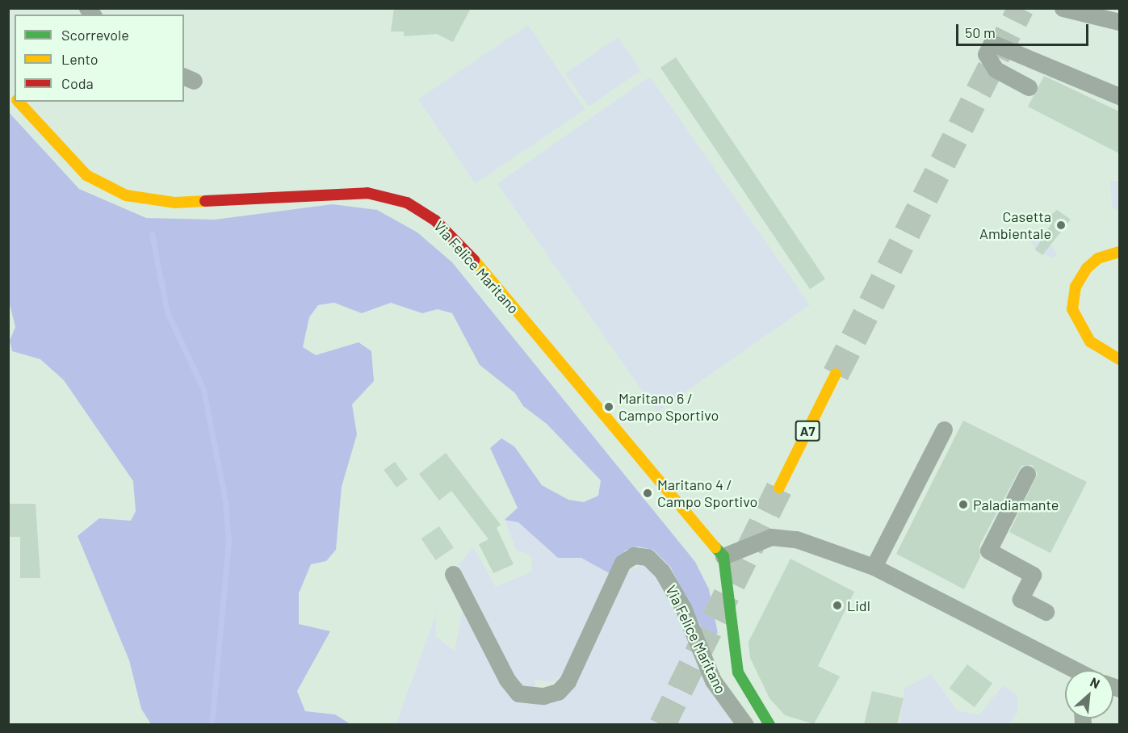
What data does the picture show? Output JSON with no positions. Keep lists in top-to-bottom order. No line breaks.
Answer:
{"streets":{"main road":["Via Felice Maritano","A7"]},"places":["Casetta Ambientale","Maritano 6 / Campo Sportivo","Maritano 4 / Campo Sportivo","Paladiamante","Lidl"],"legend":["Scorrevole","Lento","Coda"],"scale_bar":"50 m","north":"top right"}
